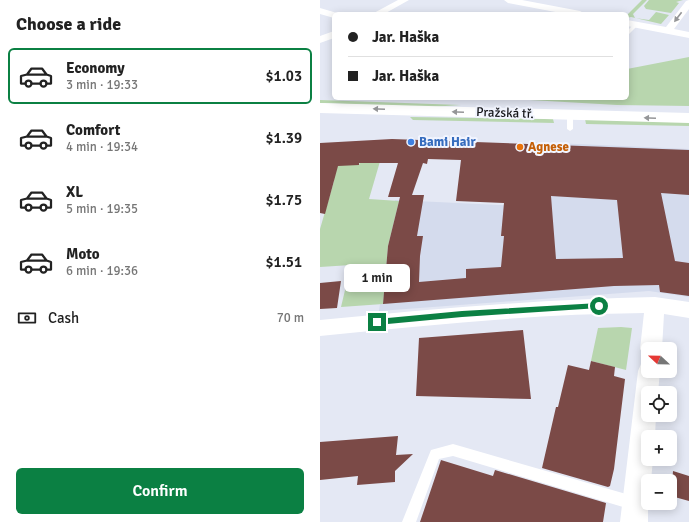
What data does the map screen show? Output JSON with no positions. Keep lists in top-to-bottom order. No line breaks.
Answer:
{"streets":{"street":["Pražská tř."]},"places":["Bami Hair","Agnese"],"north":"left","page":{"heading":"Choose a ride","banner":["Jar. Haška","Jar. Haška"],"list":[{"name":"Economy","note":"3 min · 19:33","value":"$1.03"},{"name":"Comfort","note":"4 min · 19:34","value":"$1.39"},{"name":"XL","note":"5 min · 19:35","value":"$1.75"},{"name":"Moto","note":"6 min · 19:36","value":"$1.51"}],"bubble":"1 min","pay":["Cash","70 m"],"map_buttons":["+","−"],"buttons":"Confirm"}}
